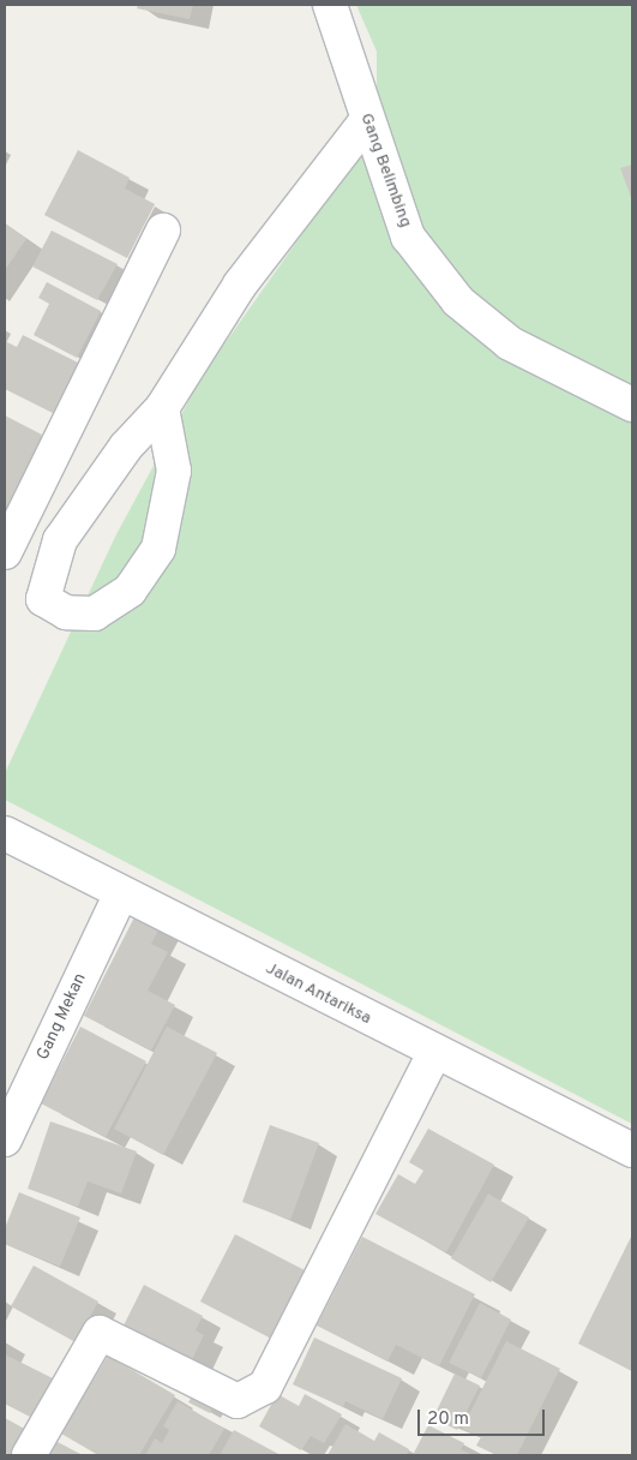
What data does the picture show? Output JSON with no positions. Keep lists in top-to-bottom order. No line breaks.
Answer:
{"streets":{"street":["Gang Belimbing","Jalan Antariksa","Gang Mekan"]},"crossings":[["Jalan Antariksa","Gang Mekan"]],"scale_bar":"20 m"}
